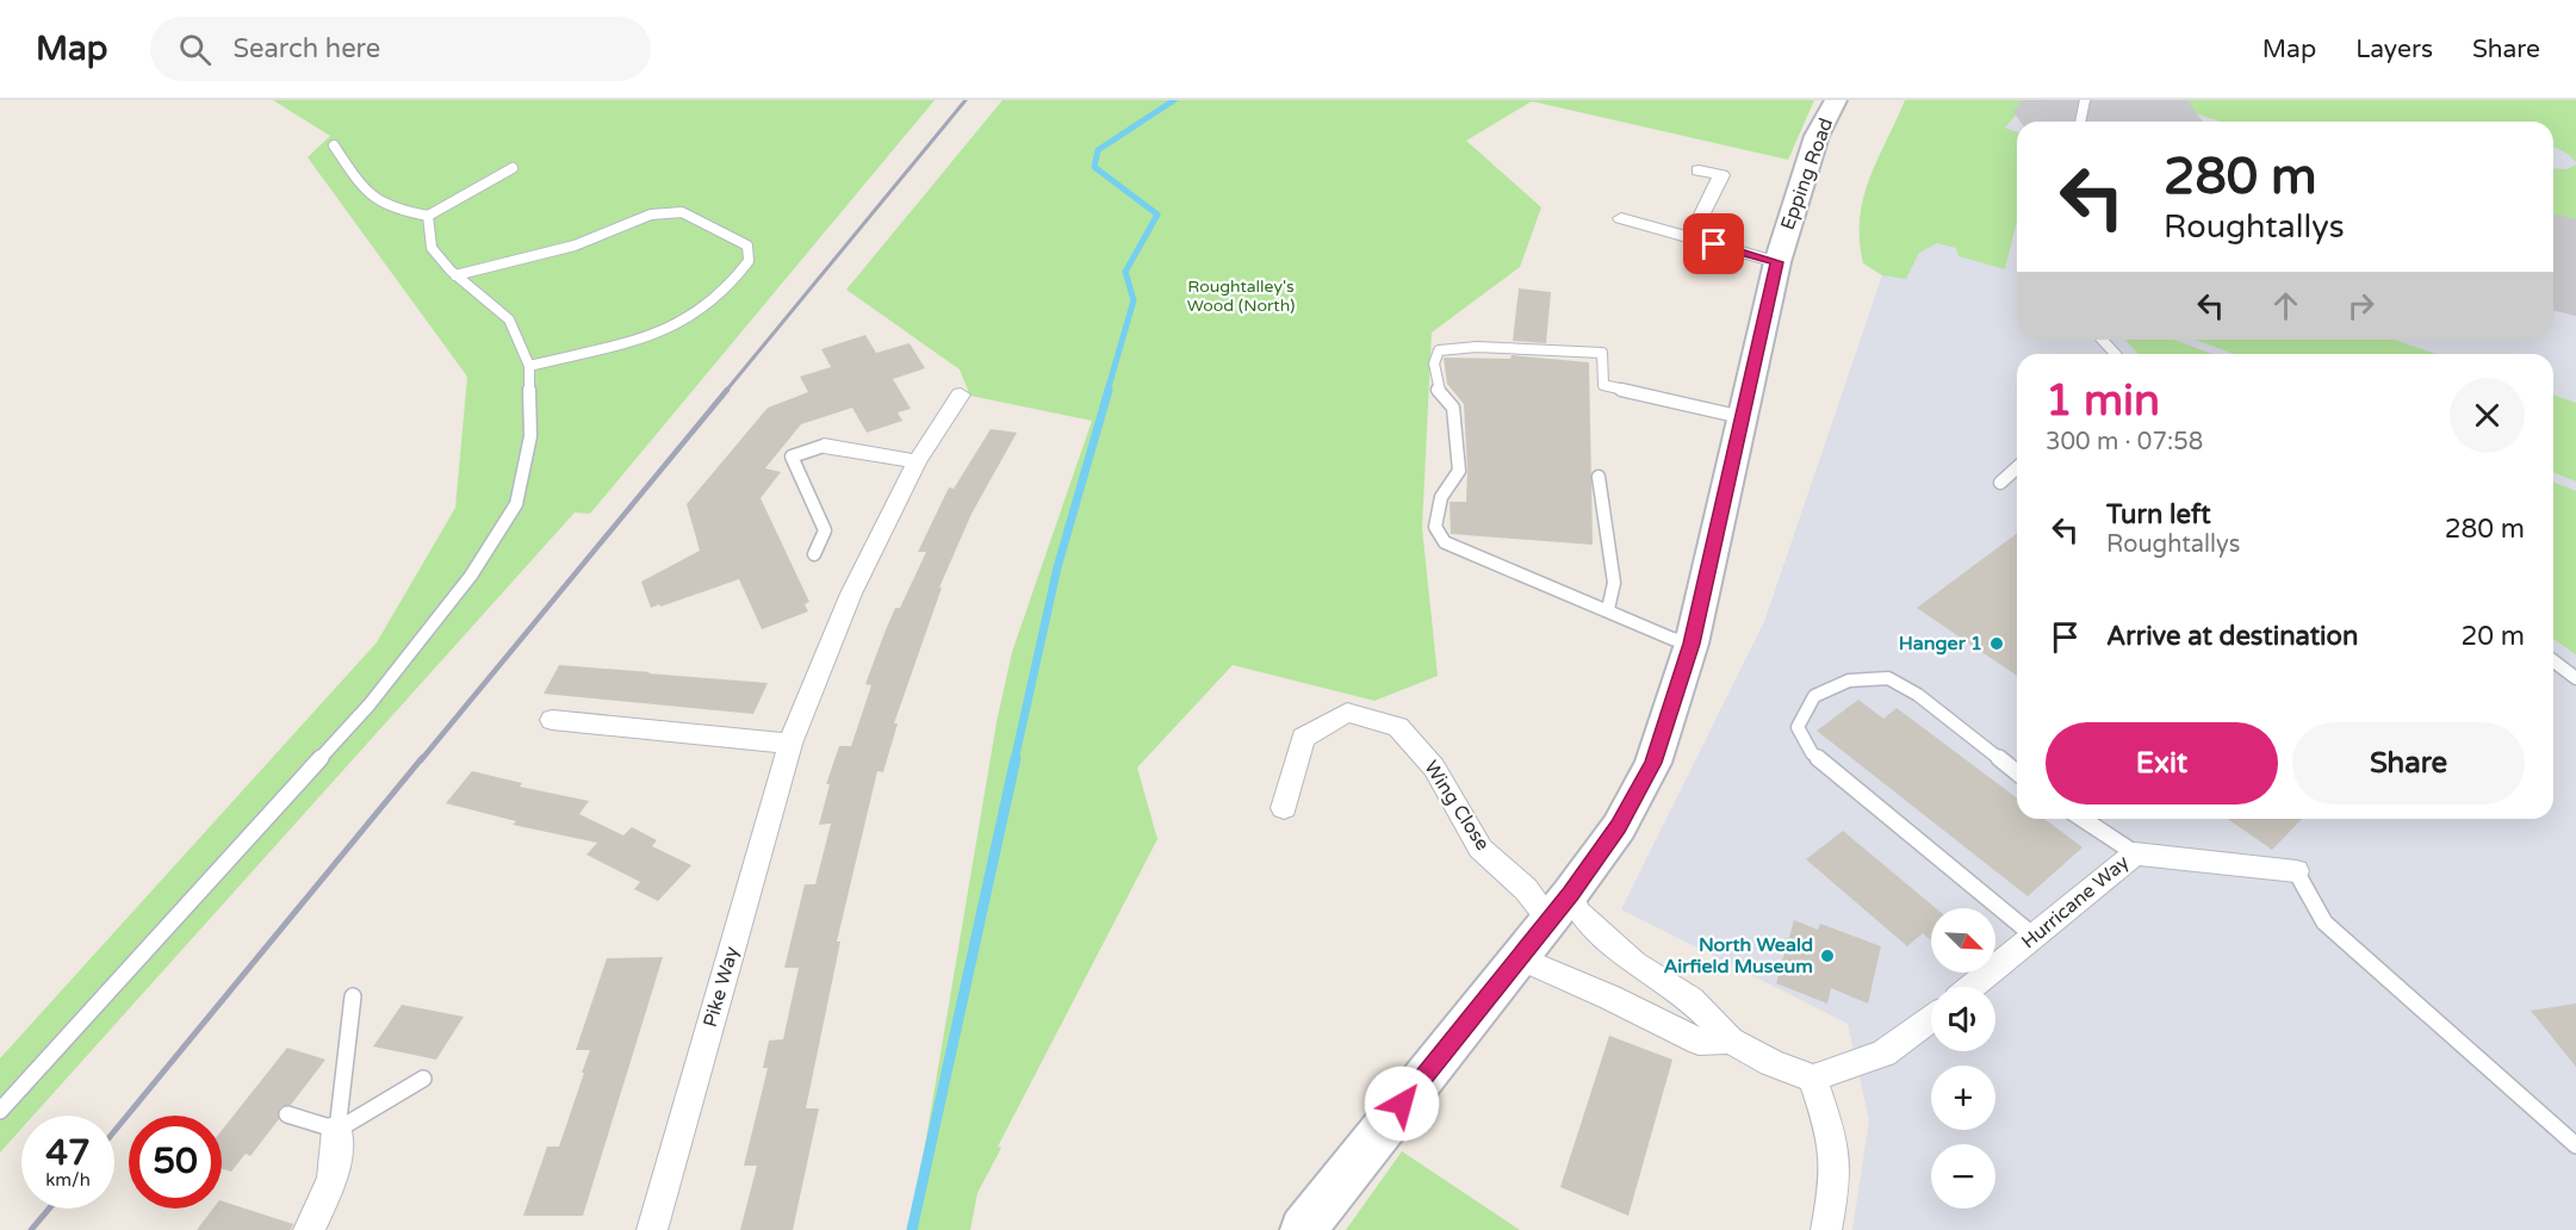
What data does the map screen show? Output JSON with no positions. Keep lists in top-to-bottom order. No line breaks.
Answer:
{"streets":{"main road":["Epping Road"],"street":["Wing Close","Hurricane Way","Pike Way"]},"crossings":[["Epping Road","Wing Close"]],"parks":["Roughtalley's Wood (North)"],"places":["Hanger 1","North Weald Airfield Museum"],"north":"bottom right","page":{"header":"Map","search":"Search here","nav":["Map","Layers","Share"],"turn":["280 m","Roughtallys"],"heading":["1 min","300 m · 07:58"],"list":[{"name":"Turn left","note":"Roughtallys","value":"280 m"},{"name":"Arrive at destination","value":"20 m"}],"buttons":["Exit","Share"],"map_buttons":["+","−"],"speed":"47 km/h","limit":"50"}}
